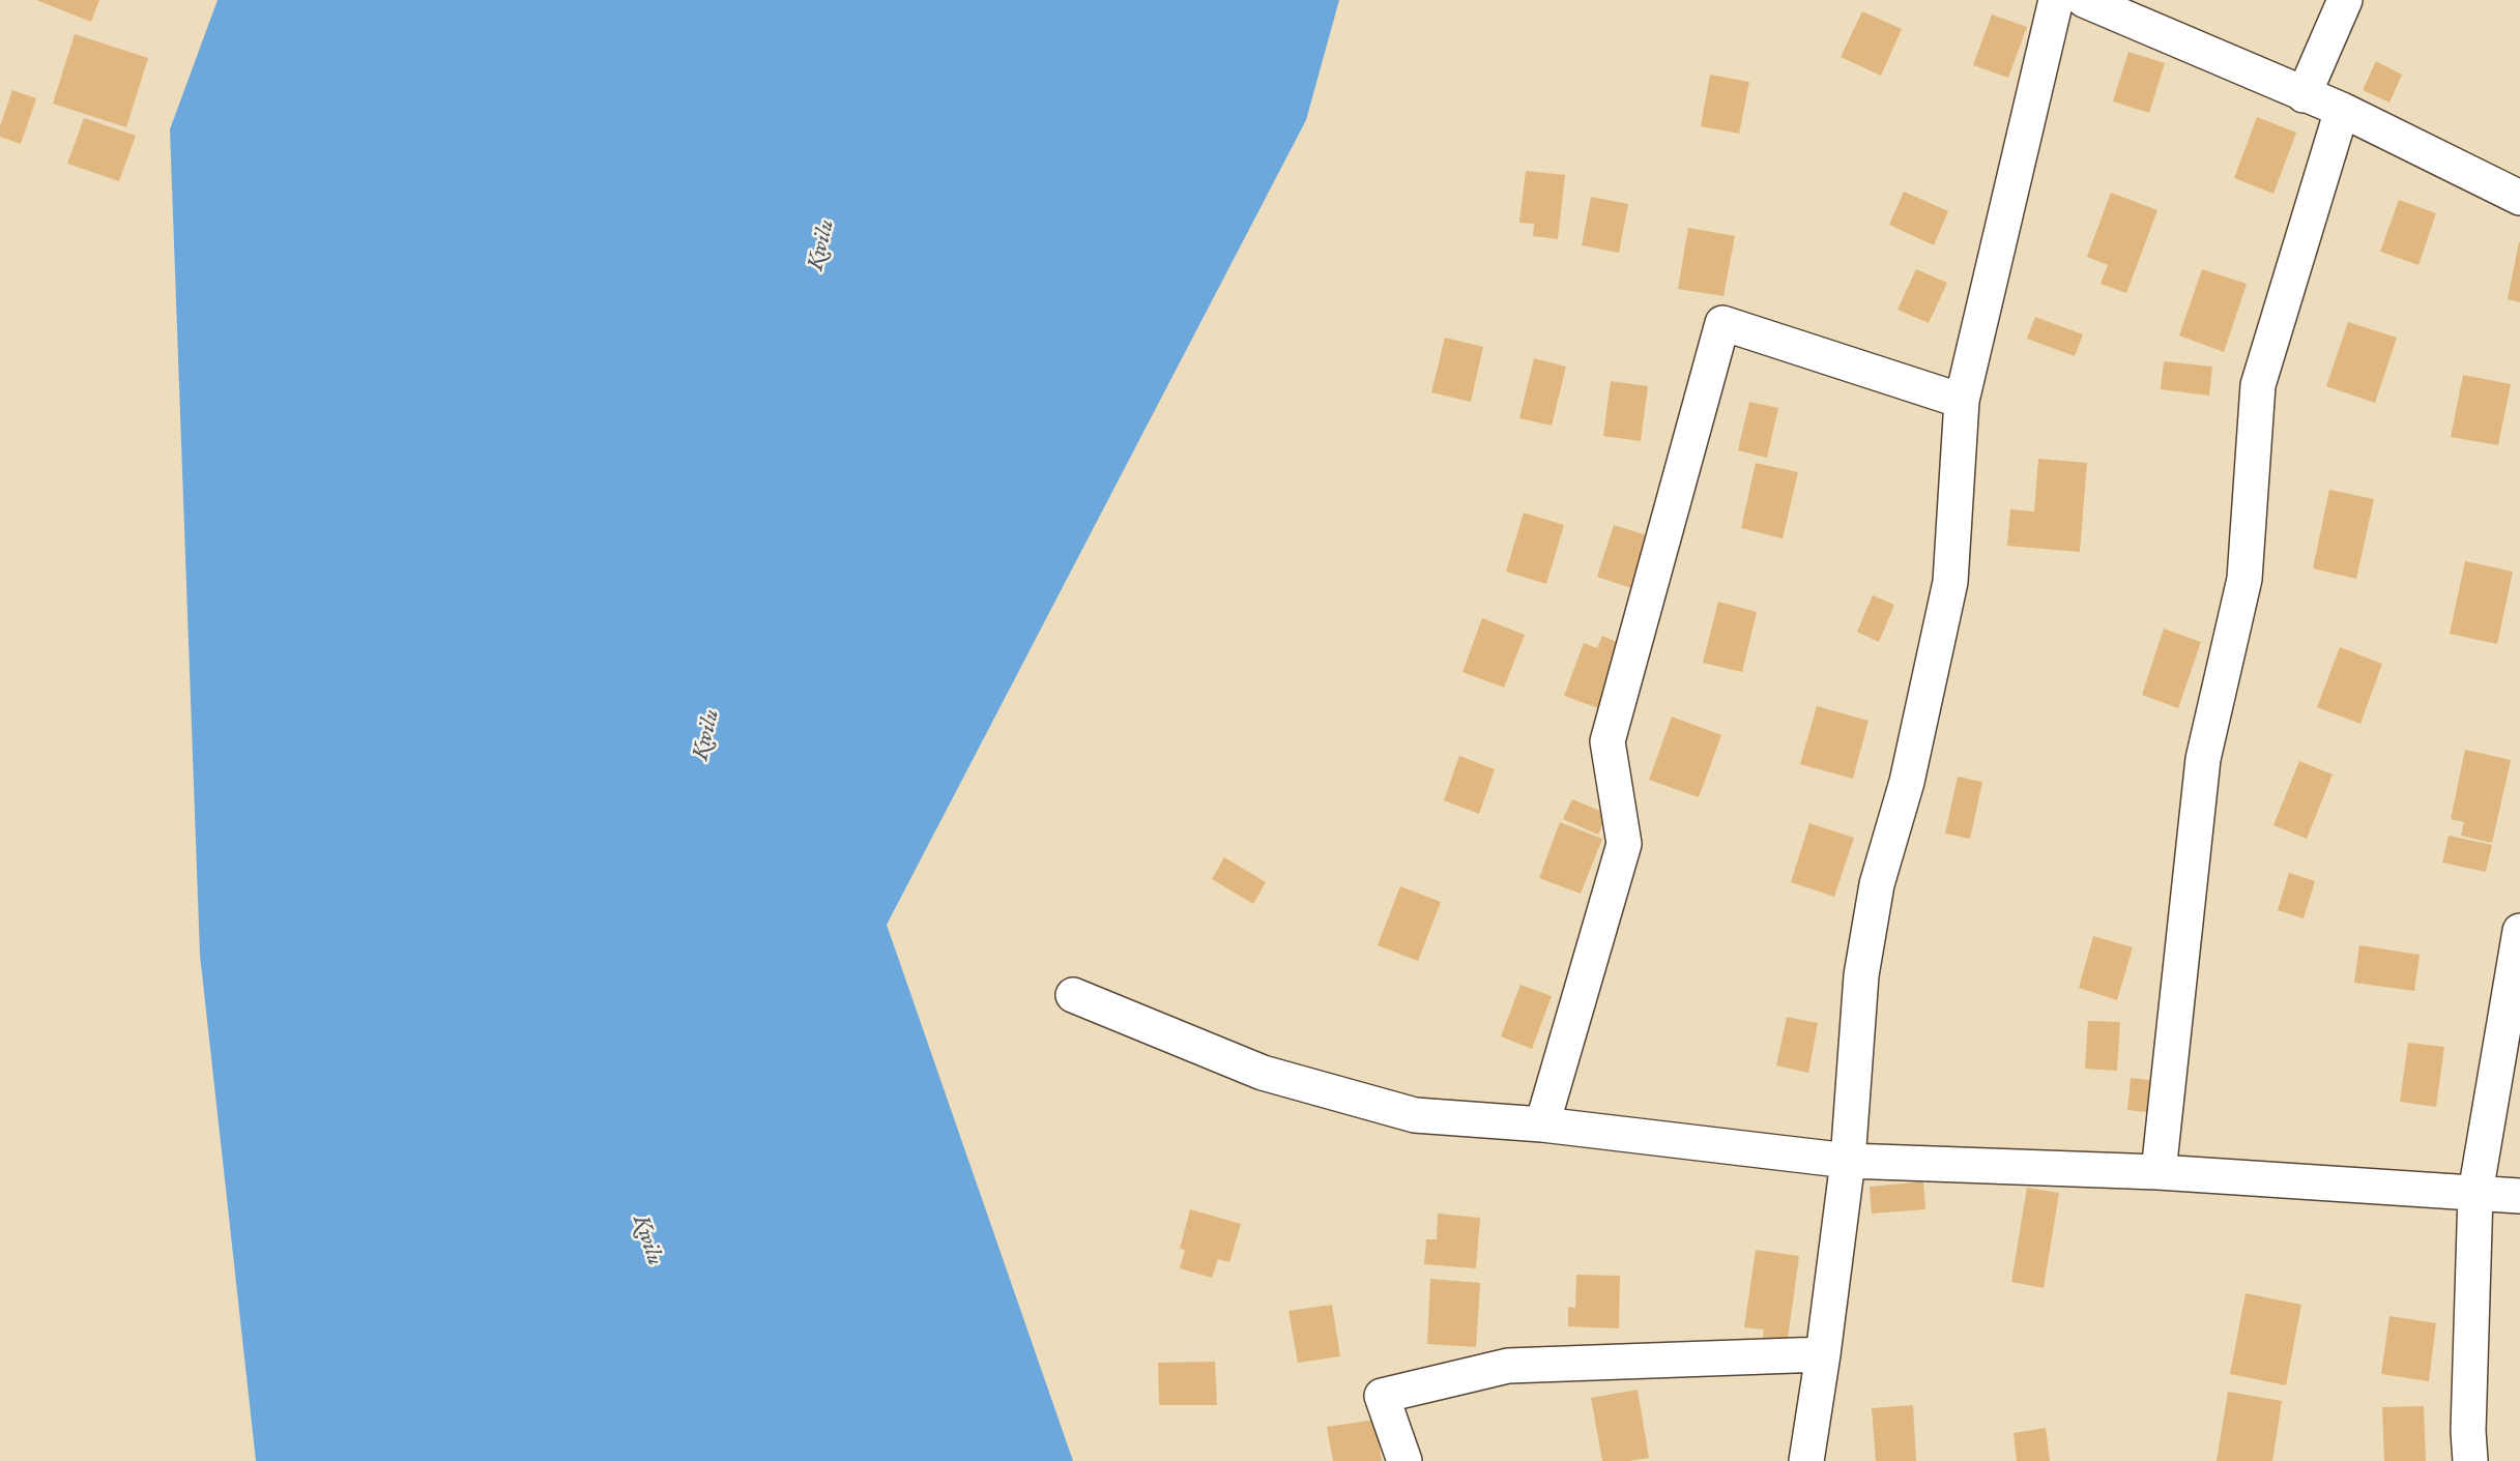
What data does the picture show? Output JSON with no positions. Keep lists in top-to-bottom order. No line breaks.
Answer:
{"water":["Kwilu"]}
